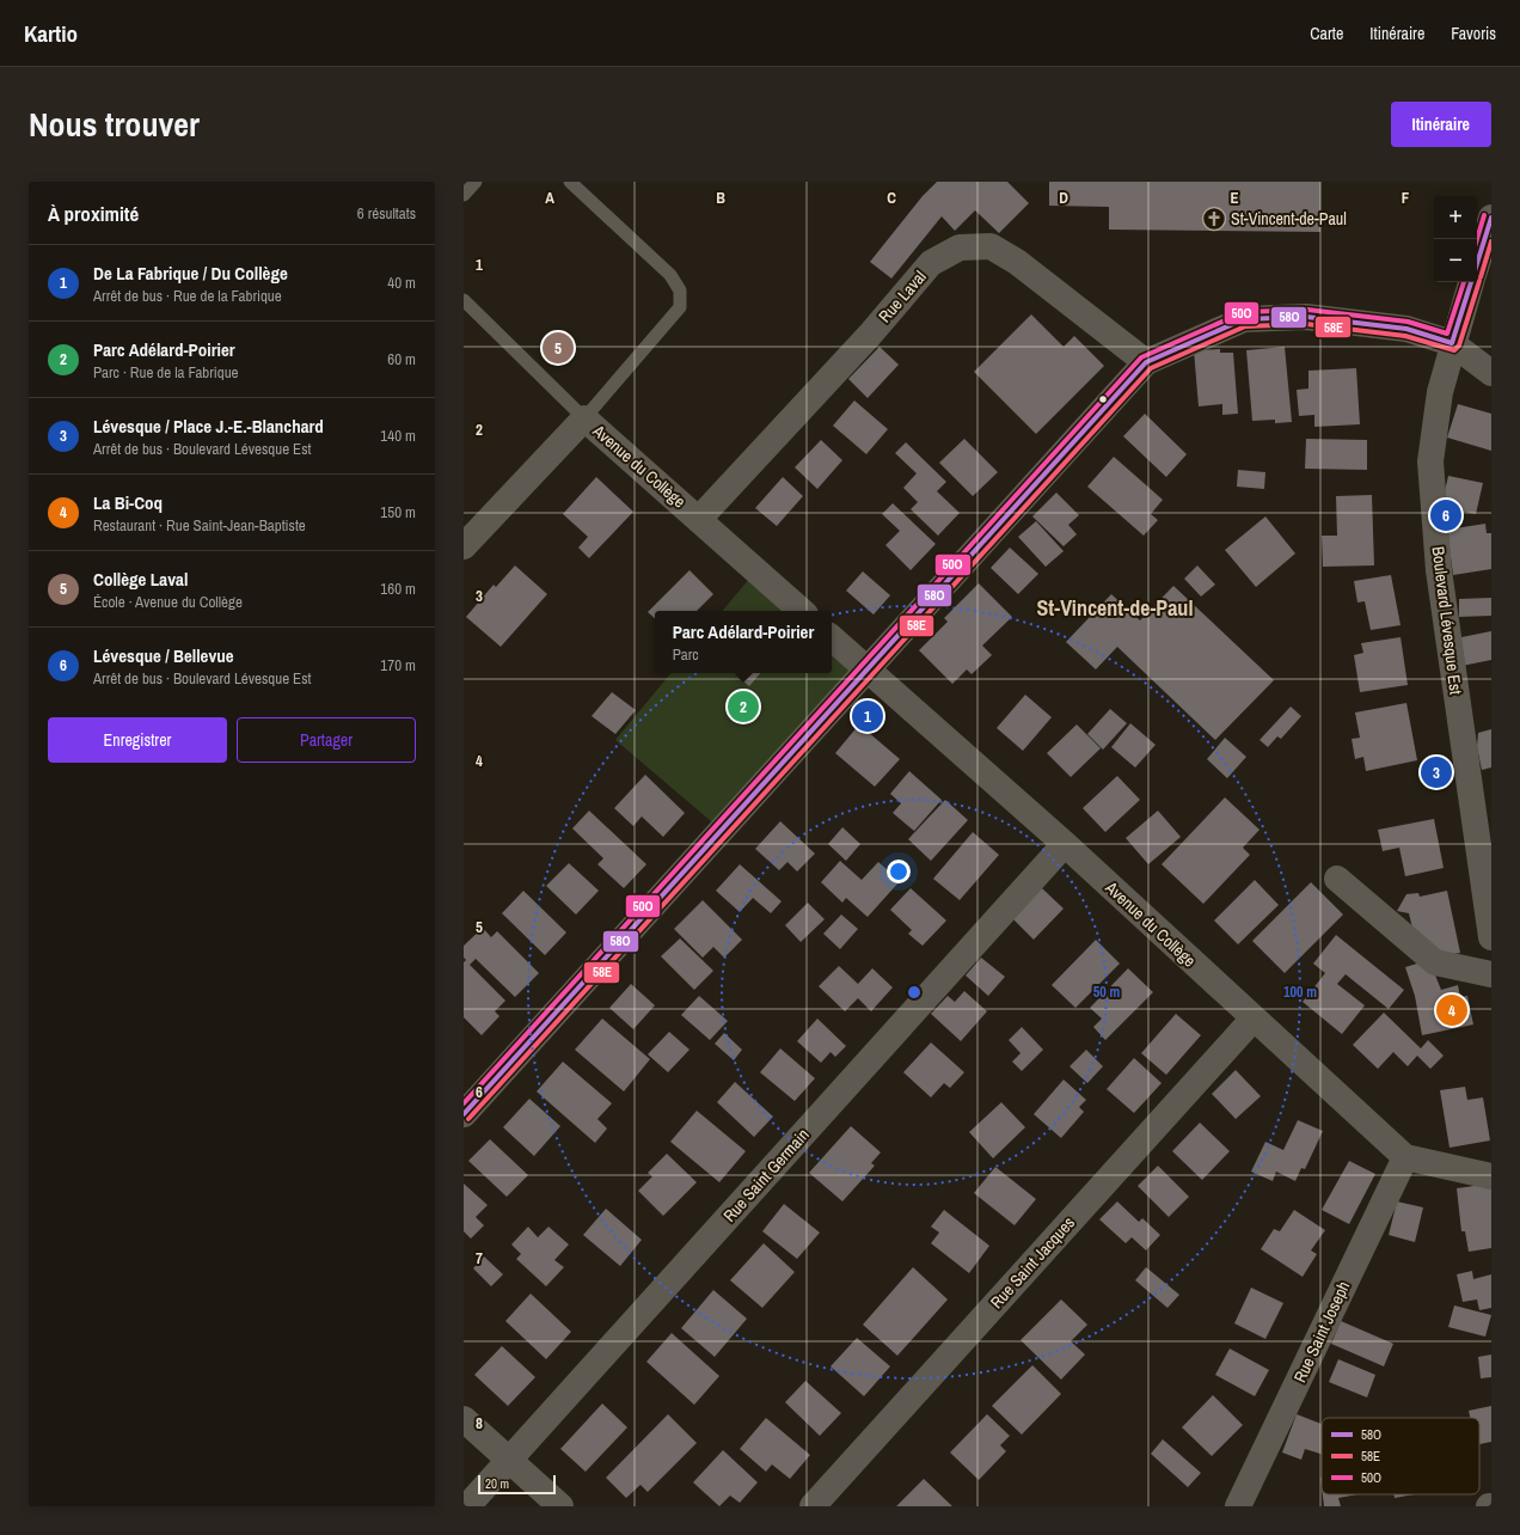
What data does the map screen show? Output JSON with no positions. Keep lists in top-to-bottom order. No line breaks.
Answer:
{"streets":{"street":["Rue Laval","Avenue du Collège","Boulevard Lévesque Est","Rue Saint Germain","Rue Saint Jacques","Rue Saint Joseph"]},"crossings":[["Rue Laval","Avenue du Collège"],["Avenue du Collège","Rue Saint Germain"],["Avenue du Collège","Rue Saint Jacques"],["Avenue du Collège","Rue Saint Joseph"]],"districts":["St-Vincent-de-Paul"],"places":{"church":["St-Vincent-de-Paul"]},"lines":["transit line 50O","transit line 58O","transit line 58E"],"legend":["58O","58E","50O"],"scale_bar":"20 m","page":{"header":"Kartio","nav":["Carte","Itinéraire","Favoris"],"title":"Nous trouver","buttons":["Itinéraire",["Enregistrer","Partager"]],"heading":["À proximité","6 résultats"],"map_buttons":["+","−"],"list":[{"mark":"1","name":"De La Fabrique / Du Collège","note":"Arrêt de bus · Rue de la Fabrique","value":"40 m"},{"mark":"2","name":"Parc Adélard-Poirier","note":"Parc · Rue de la Fabrique","value":"60 m"},{"mark":"3","name":"Lévesque / Place J.-E.-Blanchard","note":"Arrêt de bus · Boulevard Lévesque Est","value":"140 m"},{"mark":"4","name":"La Bi-Coq","note":"Restaurant · Rue Saint-Jean-Baptiste","value":"150 m"},{"mark":"5","name":"Collège Laval","note":"École · Avenue du Collège","value":"160 m"},{"mark":"6","name":"Lévesque / Bellevue","note":"Arrêt de bus · Boulevard Lévesque Est","value":"170 m"}],"pins":["5","6","2","1","3","4"],"popup":["Parc Adélard-Poirier","Parc"],"scale":"20 m"},"grid":{"columns":["A","B","C","D","E","F"],"rows":["1","2","3","4","5","6","7","8"]},"rings":["50 m","100 m"]}
